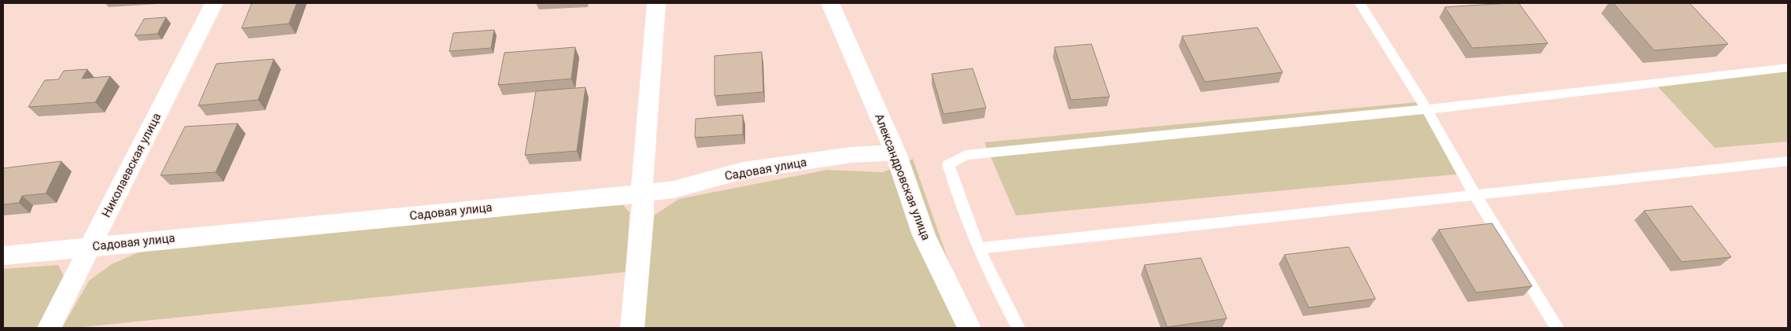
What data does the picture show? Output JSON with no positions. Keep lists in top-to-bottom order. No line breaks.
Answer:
{"streets":{"street":["Николаевская улица","Садовая улица","Александровская улица"]},"crossings":[["Николаевская улица","Садовая улица"],["Садовая улица","Александровская улица"]]}
